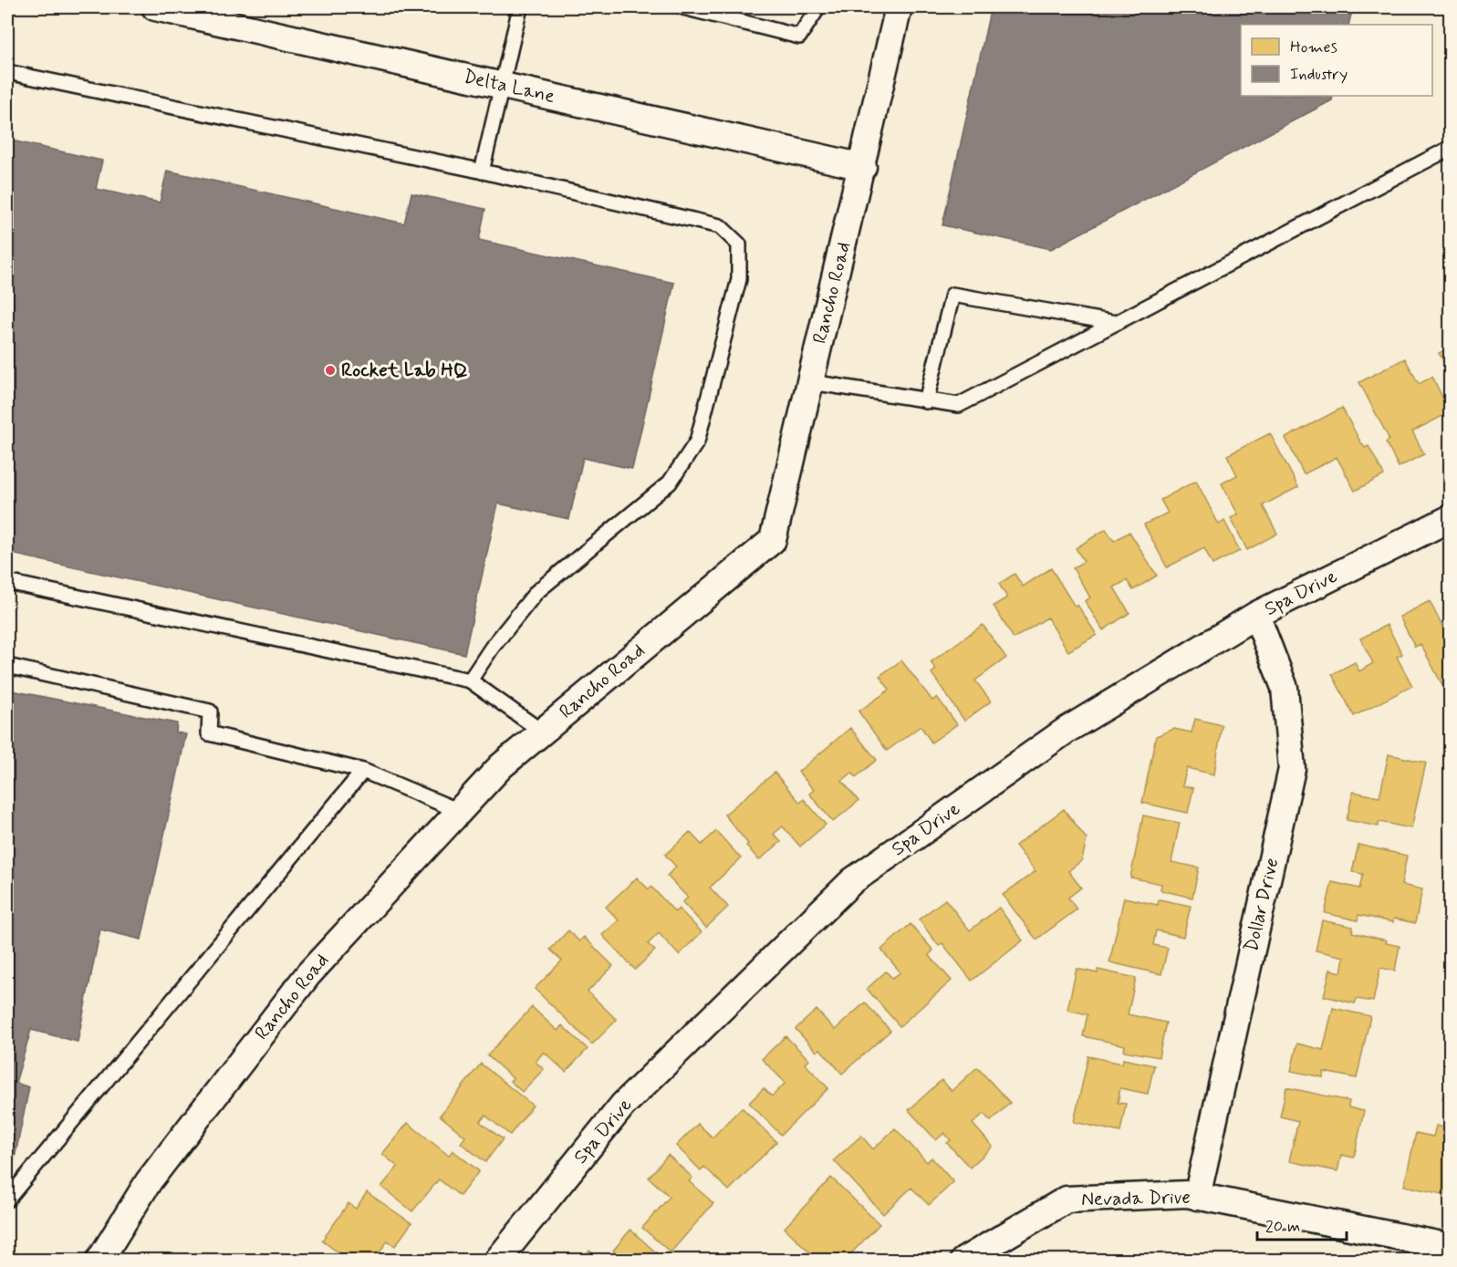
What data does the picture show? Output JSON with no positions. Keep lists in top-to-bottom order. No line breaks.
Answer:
{"streets":{"street":["Delta Lane","Rancho Road","Spa Drive","Dollar Drive","Nevada Drive"]},"crossings":[["Delta Lane","Rancho Road"],["Spa Drive","Dollar Drive"],["Dollar Drive","Nevada Drive"]],"places":["Rocket Lab HQ"],"legend":["Homes","Industry"],"scale_bar":"20 m"}
